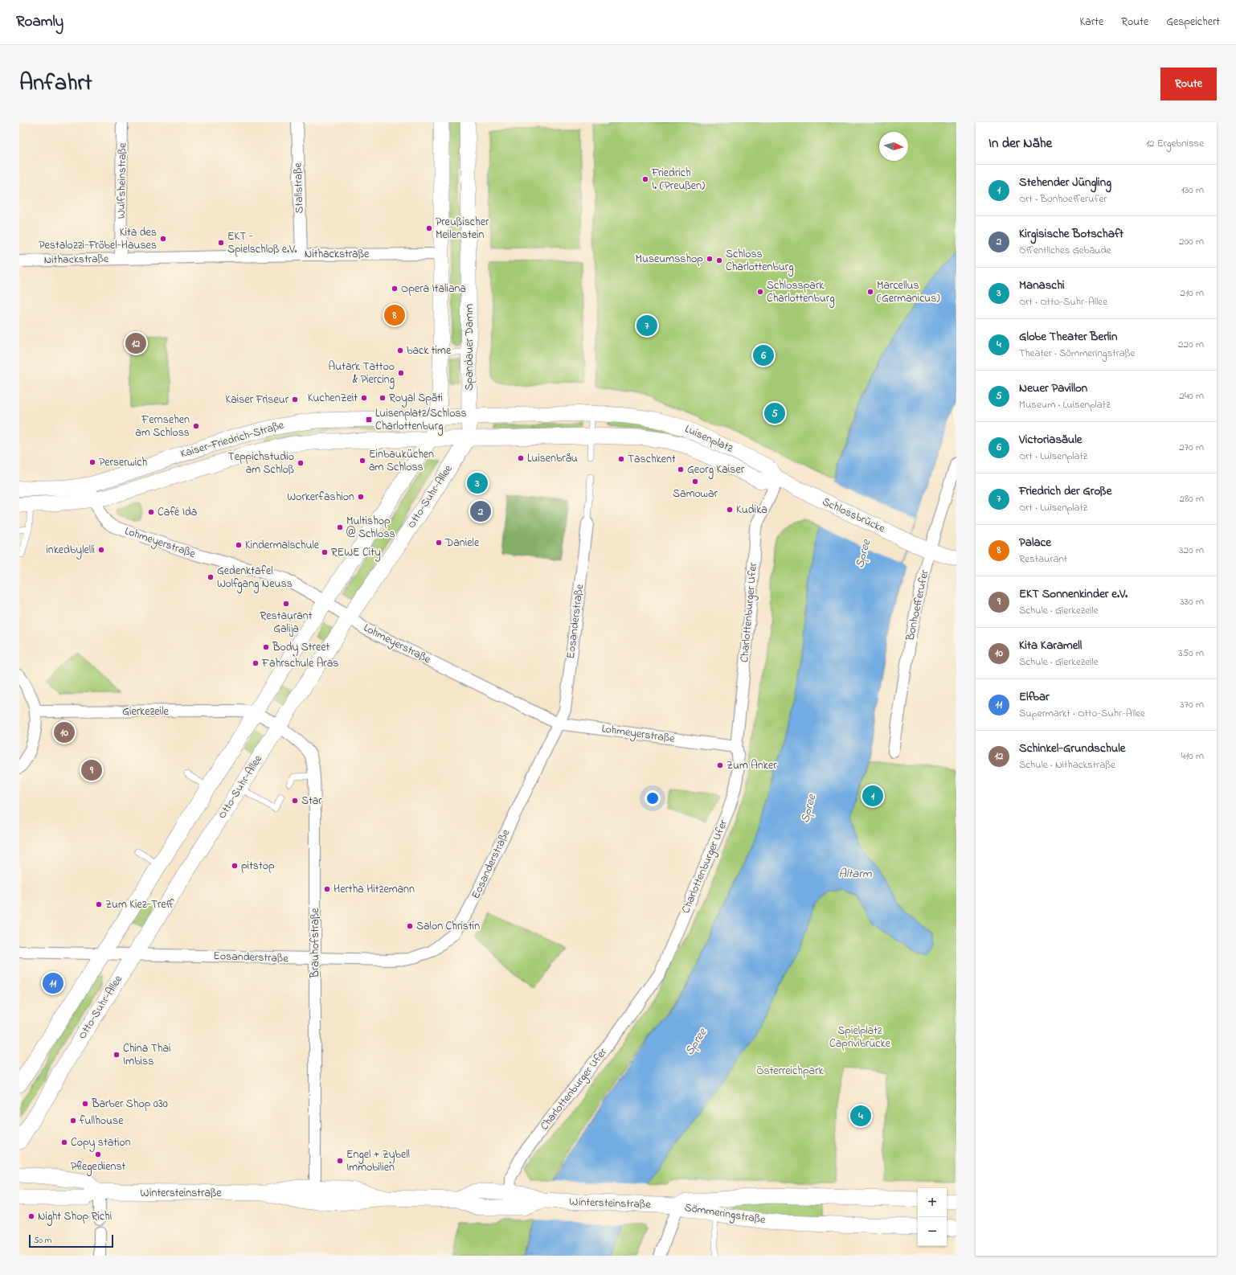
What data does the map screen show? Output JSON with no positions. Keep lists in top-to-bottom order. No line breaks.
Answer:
{"streets":{"main road":["Spandauer Damm","Luisenplatz","Kaiser-Friedrich-Straße","Otto-Suhr-Allee","Schlossbrücke","Wintersteinstraße","Sömmeringstraße"],"street":["Wulfsheinstraße","Stallstraße","Nithackstraße","Lohmeyerstraße","Bonhoefferufer","Charlottenburger Ufer","Eosanderstraße","Gierkezeile","Brauhofstraße"]},"crossings":[["Wulfsheinstraße","Nithackstraße"],["Stallstraße","Nithackstraße"],["Spandauer Damm","Luisenplatz"],["Spandauer Damm","Kaiser-Friedrich-Straße"],["Spandauer Damm","Otto-Suhr-Allee"],["Luisenplatz","Kaiser-Friedrich-Straße"],["Luisenplatz","Otto-Suhr-Allee"],["Luisenplatz","Schlossbrücke"],["Luisenplatz","Charlottenburger Ufer"],["Kaiser-Friedrich-Straße","Lohmeyerstraße"],["Otto-Suhr-Allee","Lohmeyerstraße"],["Otto-Suhr-Allee","Eosanderstraße"],["Otto-Suhr-Allee","Brauhofstraße"],["Schlossbrücke","Bonhoefferufer"],["Schlossbrücke","Charlottenburger Ufer"],["Lohmeyerstraße","Charlottenburger Ufer"],["Lohmeyerstraße","Eosanderstraße"],["Charlottenburger Ufer","Wintersteinstraße"],["Eosanderstraße","Brauhofstraße"],["Gierkezeile","Brauhofstraße"],["Brauhofstraße","Wintersteinstraße"],["Wintersteinstraße","Sömmeringstraße"]],"water":["Spree","Altarm"],"parks":["Spielplatz Caprivibrücke","Österreichpark"],"places":{"other":["Friedrich I. (Preußen)","Preußischer Meilenstein","Kita des Pestalozzi-Fröbel-Hauses","EKT - Spielschloß e.V.","Museumsshop","Schloss Charlottenburg","Opera Italiana","Schlosspark Charlottenburg","Marcellus (Germanicus)","back time","Autark Tattoo & Piercing","KuchenZeit","Royal Späti","Kaiser Friseur","Fernsehen am Schloss","Luisenbräu","Taschkent","Einbauküchen am Schloss","Perserwich","Teppichstudio am Schloß","Georg Kaiser","Samowar","Workerfashion","Kudika","Café Ida","Multishop @ Schloss","Daniele","Kindermalschule","inkedbylelli","REWE City","Gedenktafel Wolfgang Neuss","Restaurant Galija","Body Street","Fahrschule Aras","Zum Anker","Star","pitstop","Hertha Hitzemann","Zum Kiez-Treff","Salon Christin","China Thai Imbiss","Barber Shop 030","fullhouse","Copy station","Pflegedienst","Engel + Zybell Immobilien","Night Shop Richi"],"transit":["Luisenplatz/Schloss Charlottenburg"]},"scale_bar":"50 m","north":"right","page":{"header":"Roamly","nav":["Karte","Route","Gespeichert"],"title":"Anfahrt","buttons":"Route","heading":["In der Nähe","12 Ergebnisse"],"list":[{"mark":"1","name":"Stehender Jüngling","note":"Ort · Bonhoefferufer","value":"130 m"},{"mark":"2","name":"Kirgisische Botschaft","note":"Öffentliches Gebäude","value":"200 m"},{"mark":"3","name":"Manaschi","note":"Ort · Otto-Suhr-Allee","value":"210 m"},{"mark":"4","name":"Globe Theater Berlin","note":"Theater · Sömmeringstraße","value":"220 m"},{"mark":"5","name":"Neuer Pavillon","note":"Museum · Luisenplatz","value":"240 m"},{"mark":"6","name":"Victoriasäule","note":"Ort · Luisenplatz","value":"270 m"},{"mark":"7","name":"Friedrich der Große","note":"Ort · Luisenplatz","value":"280 m"},{"mark":"8","name":"Palace","note":"Restaurant","value":"320 m"},{"mark":"9","name":"EKT Sonnenkinder e.V.","note":"Schule · Gierkezeile","value":"330 m"},{"mark":"10","name":"Kita Karamell","note":"Schule · Gierkezeile","value":"350 m"},{"mark":"11","name":"Elfbar","note":"Supermarkt · Otto-Suhr-Allee","value":"370 m"},{"mark":"12","name":"Schinkel-Grundschule","note":"Schule · Nithackstraße","value":"410 m"}],"pins":["8","7","12","6","5","3","2","10","9","1","11","4"],"map_buttons":["+","−"],"scale":"50 m"}}
